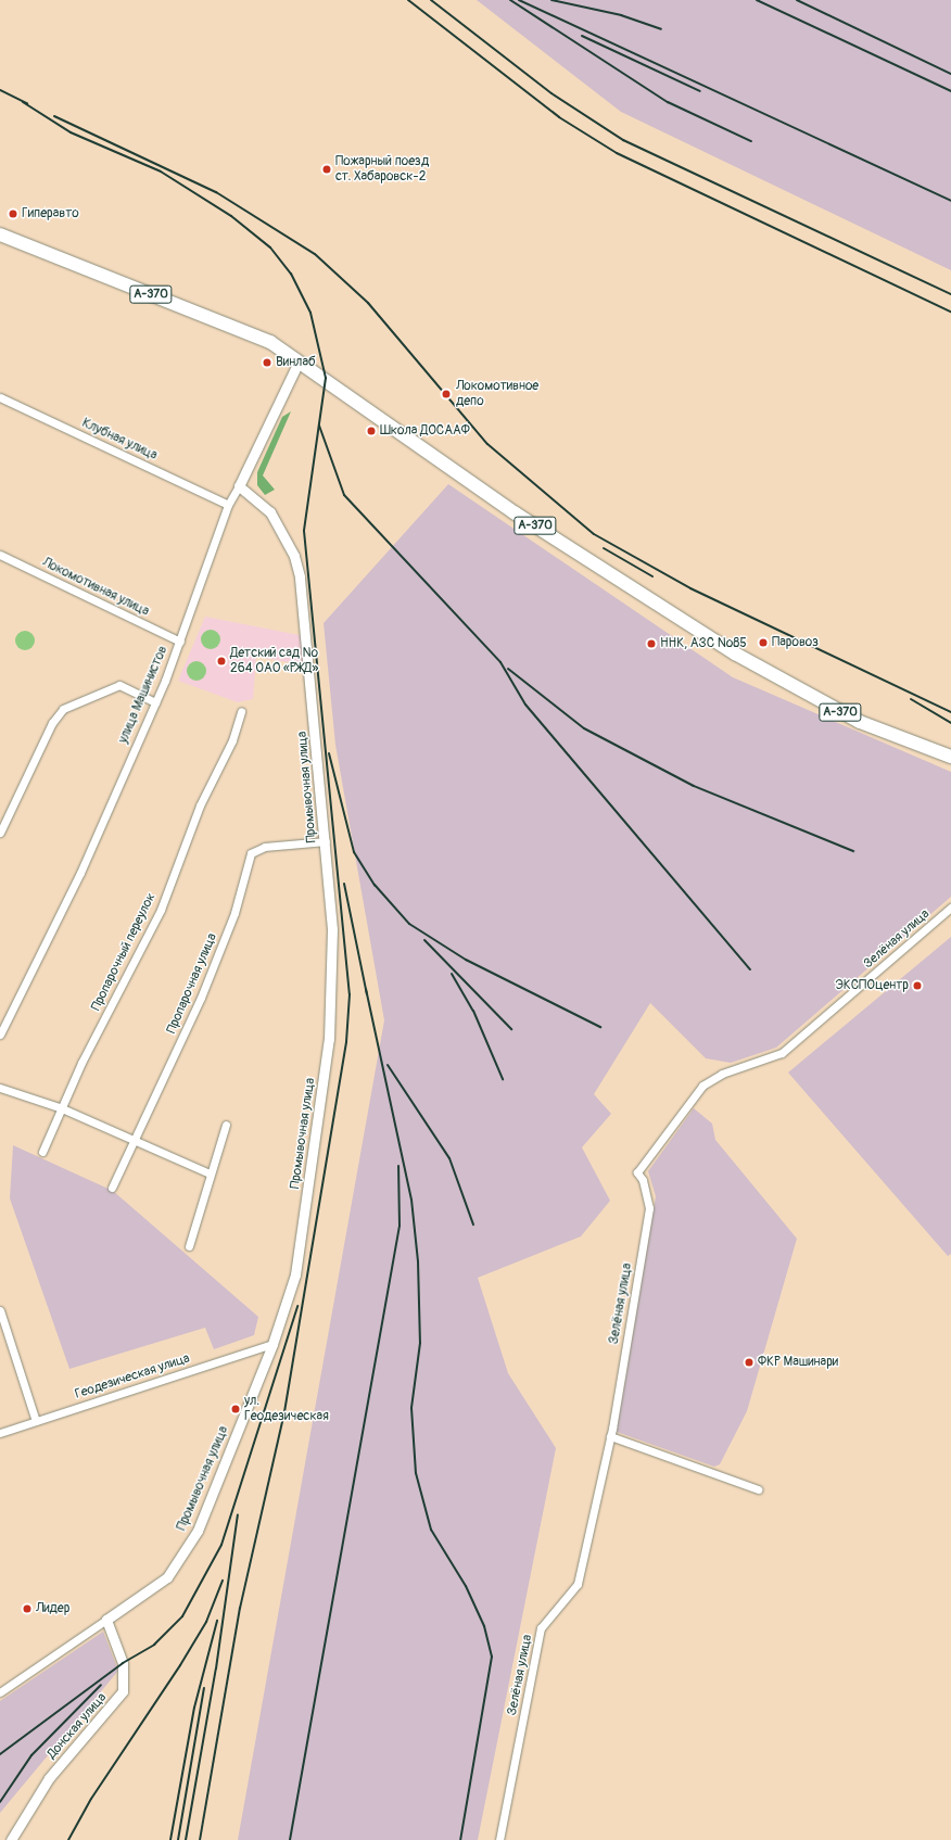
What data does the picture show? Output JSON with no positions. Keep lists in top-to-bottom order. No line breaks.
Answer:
{"streets":{"highway":["А-370"],"street":["Клубная улица","Локомотивная улица","улица Машинистов","Промывочная улица","Зелёная улица","Пропарочный переулок","Пропарочная улица","Геодезическая улица","Донская улица"]},"crossings":[["А-370","улица Машинистов"],["Клубная улица","улица Машинистов"],["Локомотивная улица","улица Машинистов"],["улица Машинистов","Промывочная улица"],["Промывочная улица","Пропарочная улица"],["Промывочная улица","Геодезическая улица"],["Промывочная улица","Донская улица"]],"places":["Пожарный поезд ст. Хабаровск-2","Гиперавто","Винлаб","Локомотивное депо","Школа ДОСААФ","Паровоз","ННК, АЗС №85","Детский сад № 264 ОАО «РЖД»","ЭКСПОцентр","ФКР Машинари","ул. Геодезическая","Лидер"]}
